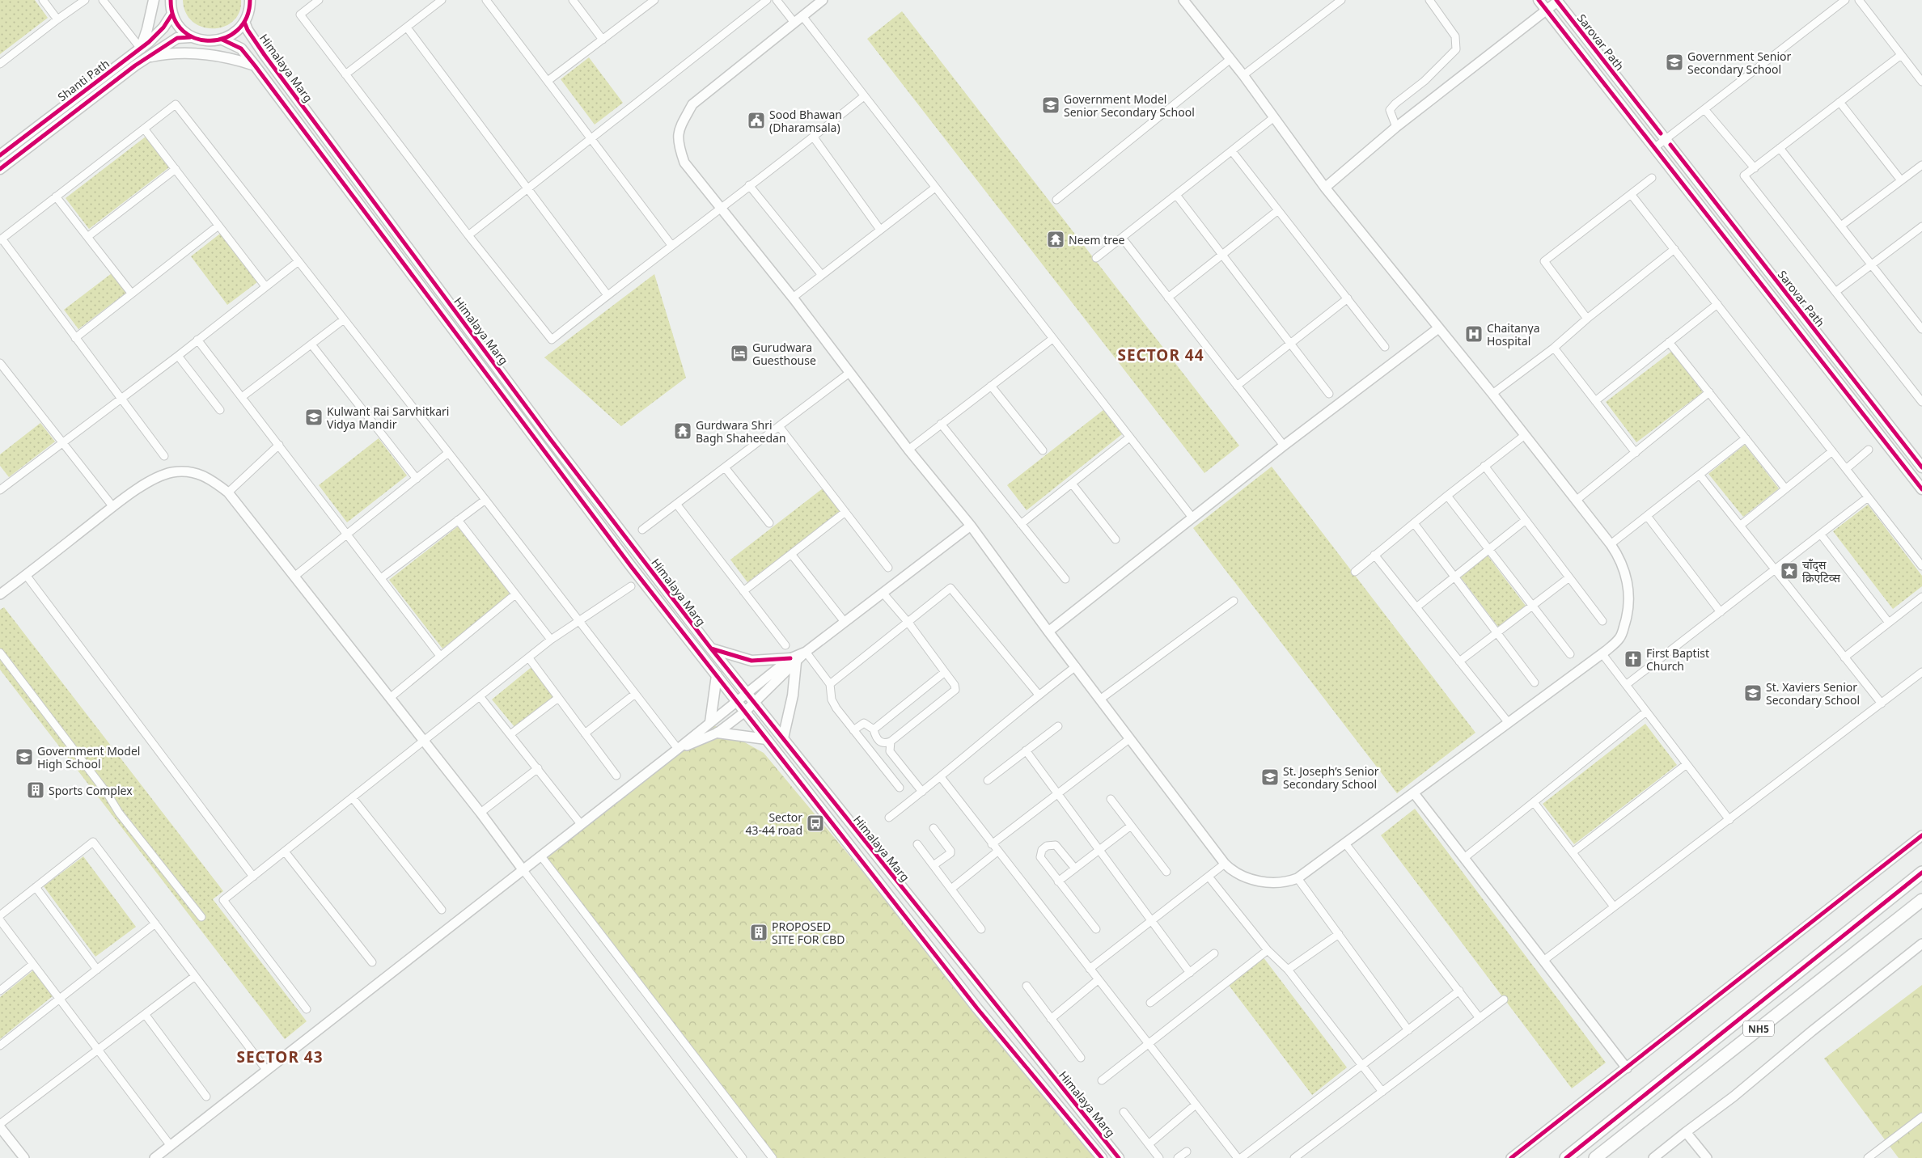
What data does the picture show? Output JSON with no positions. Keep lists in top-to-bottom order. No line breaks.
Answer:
{"streets":{"highway":["NH5"],"main road":["Sarovar Path","Himalaya Marg","Shanti Path"]},"districts":["SECTOR 44","SECTOR 43"],"places":{"school or university":["Government Senior Secondary School","Government Model Senior Secondary School","Kulwant Rai Sarvhitkari Vidya Mandir","St. Xaviers Senior Secondary School","Government Model High School","St. Joseph’s Senior Secondary School"],"public building":["Sood Bhawan (Dharamsala)"],"temple":["Neem tree","Gurdwara Shri Bagh Shaheedan"],"hospital":["Chaitanya Hospital"],"hotel":["Gurudwara Guesthouse"],"place":["चाँद्स क्रिएटिव्स"],"church":["First Baptist Church"],"building":["Sports Complex","PROPOSED SITE FOR CBD"],"bus stop":["Sector 43-44 road"]}}
